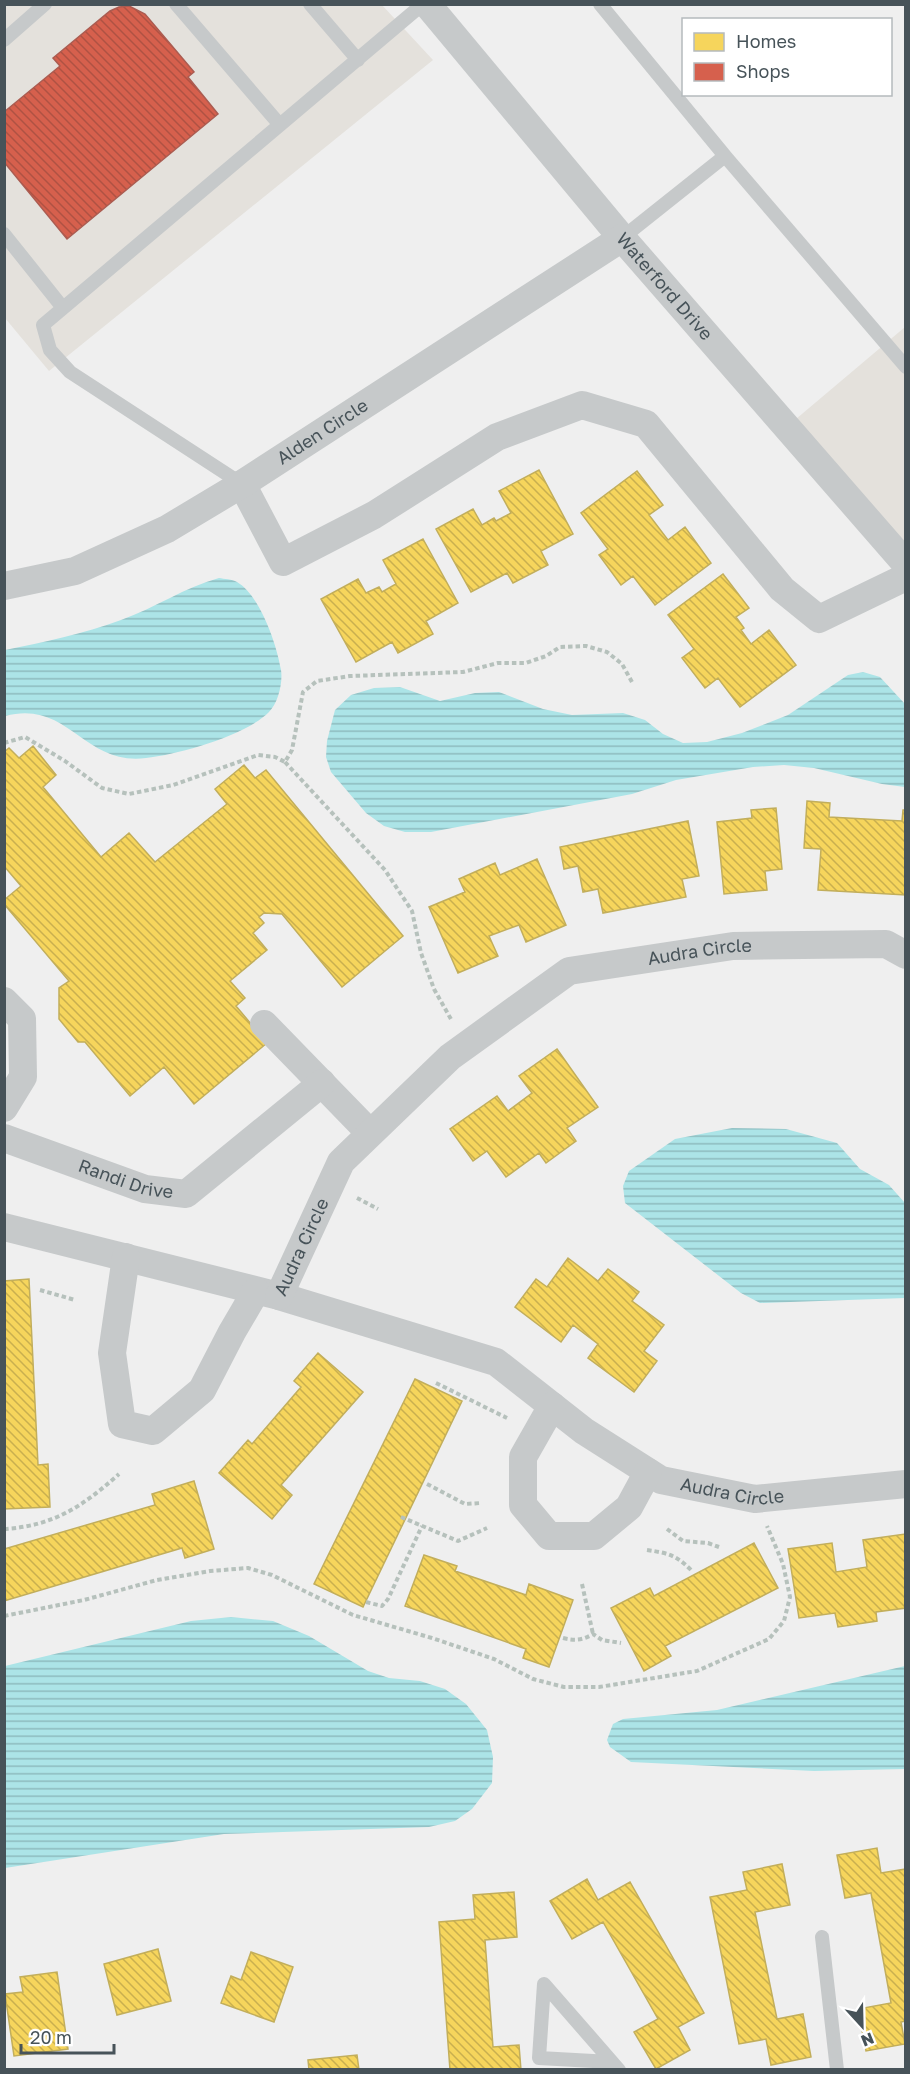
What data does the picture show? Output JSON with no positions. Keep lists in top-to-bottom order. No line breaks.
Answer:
{"streets":{"street":["Waterford Drive","Alden Circle","Audra Circle","Randi Drive"]},"crossings":[["Waterford Drive","Alden Circle"]],"legend":["Homes","Shops"],"scale_bar":"20 m","north":"bottom"}
